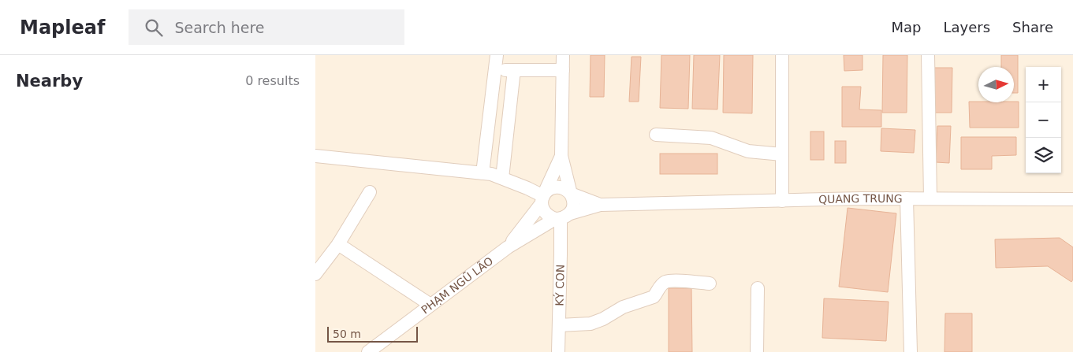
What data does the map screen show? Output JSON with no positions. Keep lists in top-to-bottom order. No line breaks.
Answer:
{"streets":{"street":["QUANG TRUNG","PHẠM NGŨ LÃO","KÝ CON"]},"crossings":[["QUANG TRUNG","PHẠM NGŨ LÃO"],["QUANG TRUNG","KÝ CON"],["PHẠM NGŨ LÃO","KÝ CON"]],"scale_bar":"50 m","north":"right","page":{"header":"Mapleaf","search":"Search here","nav":["Map","Layers","Share"],"heading":["Nearby","0 results"],"map_buttons":["+","−"],"scale":"50 m"}}
